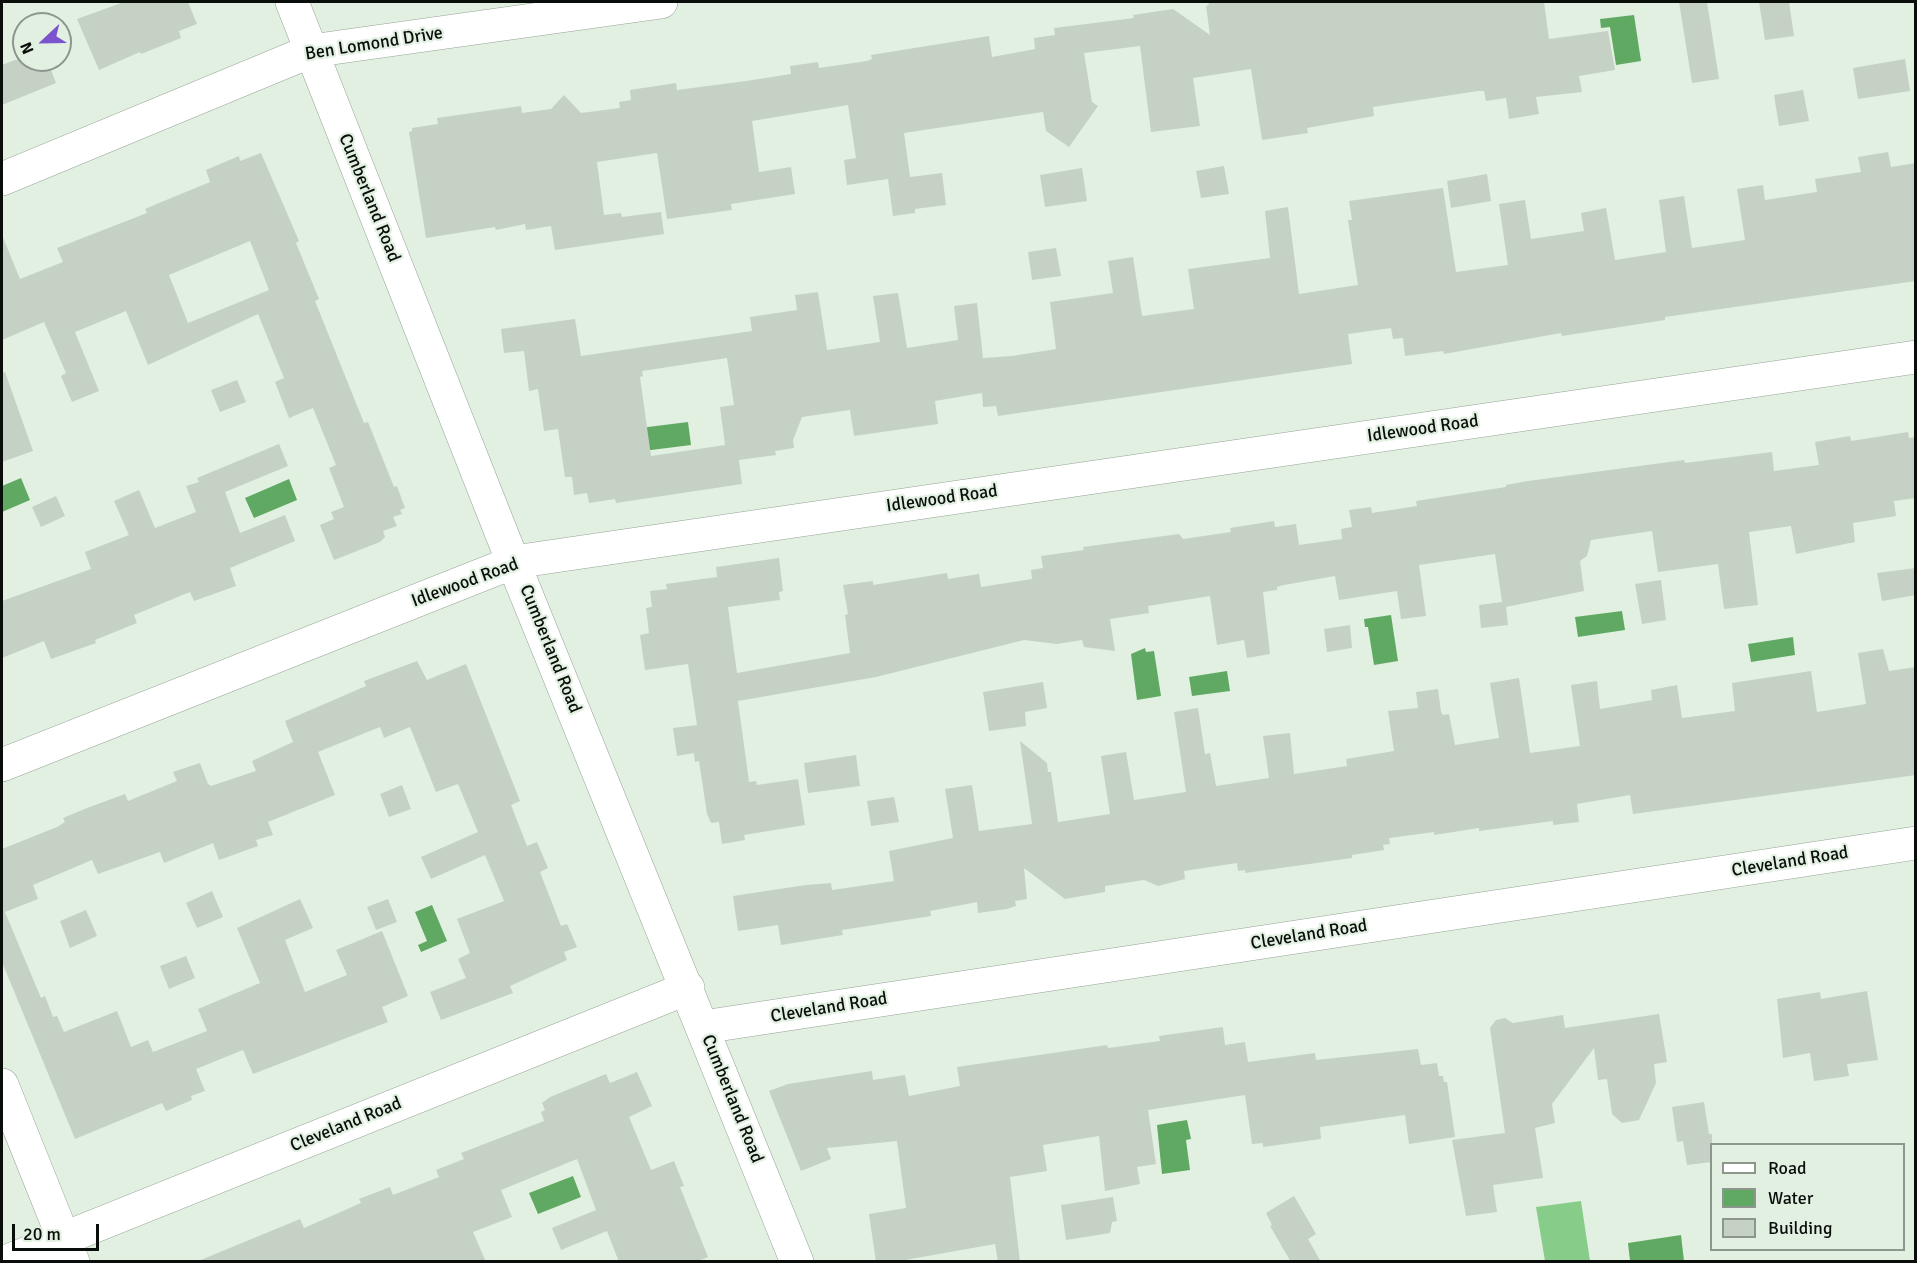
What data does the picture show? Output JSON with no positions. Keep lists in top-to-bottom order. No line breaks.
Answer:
{"streets":{"street":["Ben Lomond Drive","Cumberland Road","Idlewood Road","Cleveland Road"]},"crossings":[["Ben Lomond Drive","Cumberland Road"],["Cumberland Road","Idlewood Road"],["Cumberland Road","Cleveland Road"]],"legend":["Road","Water","Building"],"scale_bar":"20 m","north":"left"}
